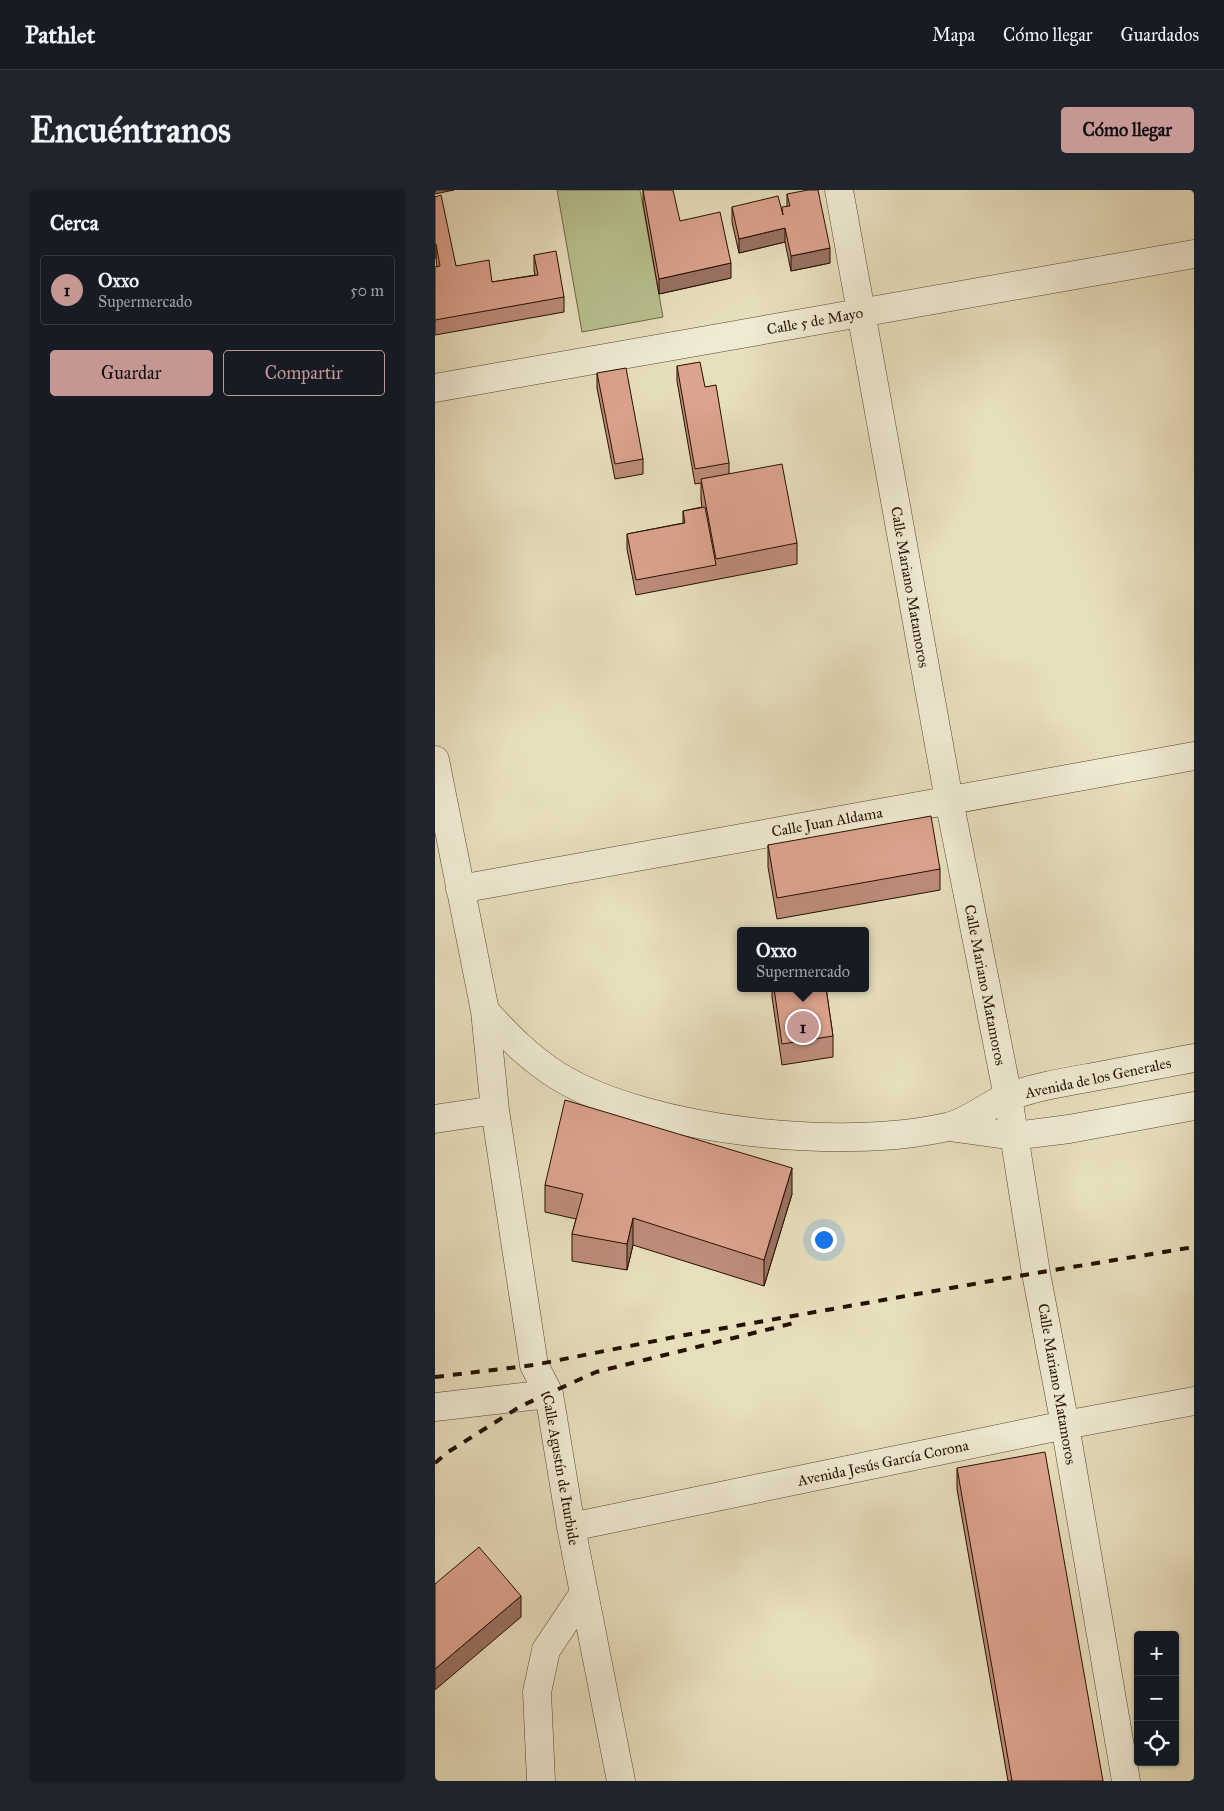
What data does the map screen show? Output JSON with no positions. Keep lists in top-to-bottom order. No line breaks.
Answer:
{"streets":{"street":["Calle 5 de Mayo","Calle Mariano Matamoros","Calle Juan Aldama","Avenida de los Generales","Avenida Jesús García Corona","Calle Agustín de Iturbide"]},"crossings":[["Calle 5 de Mayo","Calle Mariano Matamoros"],["Calle Mariano Matamoros","Calle Juan Aldama"],["Calle Mariano Matamoros","Avenida de los Generales"],["Calle Mariano Matamoros","Avenida Jesús García Corona"],["Calle Juan Aldama","Calle Agustín de Iturbide"],["Avenida de los Generales","Calle Agustín de Iturbide"],["Avenida Jesús García Corona","Calle Agustín de Iturbide"]],"page":{"header":"Pathlet","nav":["Mapa","Cómo llegar","Guardados"],"buttons":["Cómo llegar",["Guardar","Compartir"]],"title":"Encuéntranos","heading":"Cerca","list":[{"mark":"1","name":"Oxxo","note":"Supermercado","value":"50 m"}],"popup":["Oxxo","Supermercado"],"pins":"1","map_buttons":["+","−"]}}
